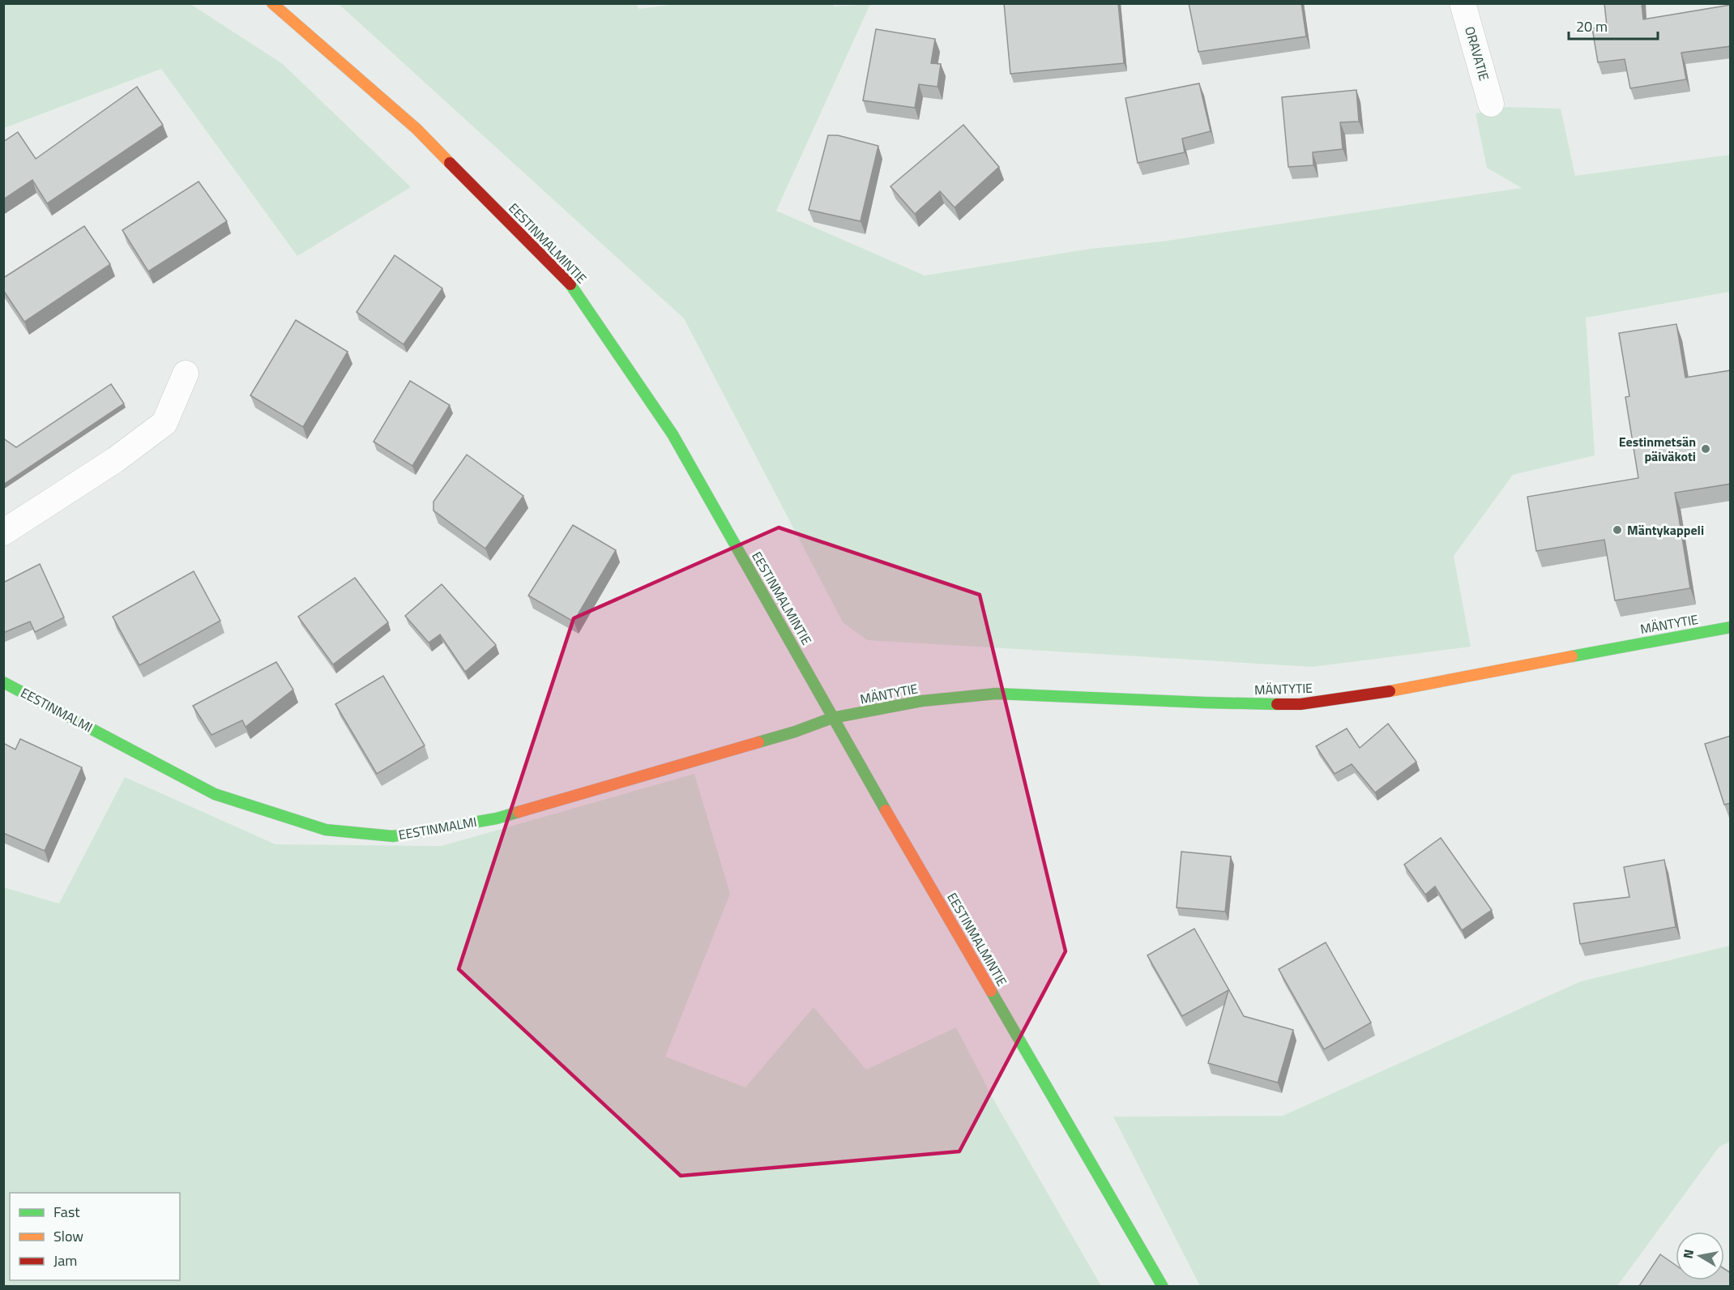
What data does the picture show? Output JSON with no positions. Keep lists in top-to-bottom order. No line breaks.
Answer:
{"streets":{"street":["ORAVATIE","EESTINMALMINTIE","MÄNTYTIE","EESTINMALMI"]},"crossings":[["EESTINMALMINTIE","MÄNTYTIE"],["EESTINMALMINTIE","EESTINMALMI"],["MÄNTYTIE","EESTINMALMI"]],"places":["Eestinmetsän päiväkoti","Mäntykappeli"],"legend":["Fast","Slow","Jam"],"scale_bar":"20 m","north":"left"}
